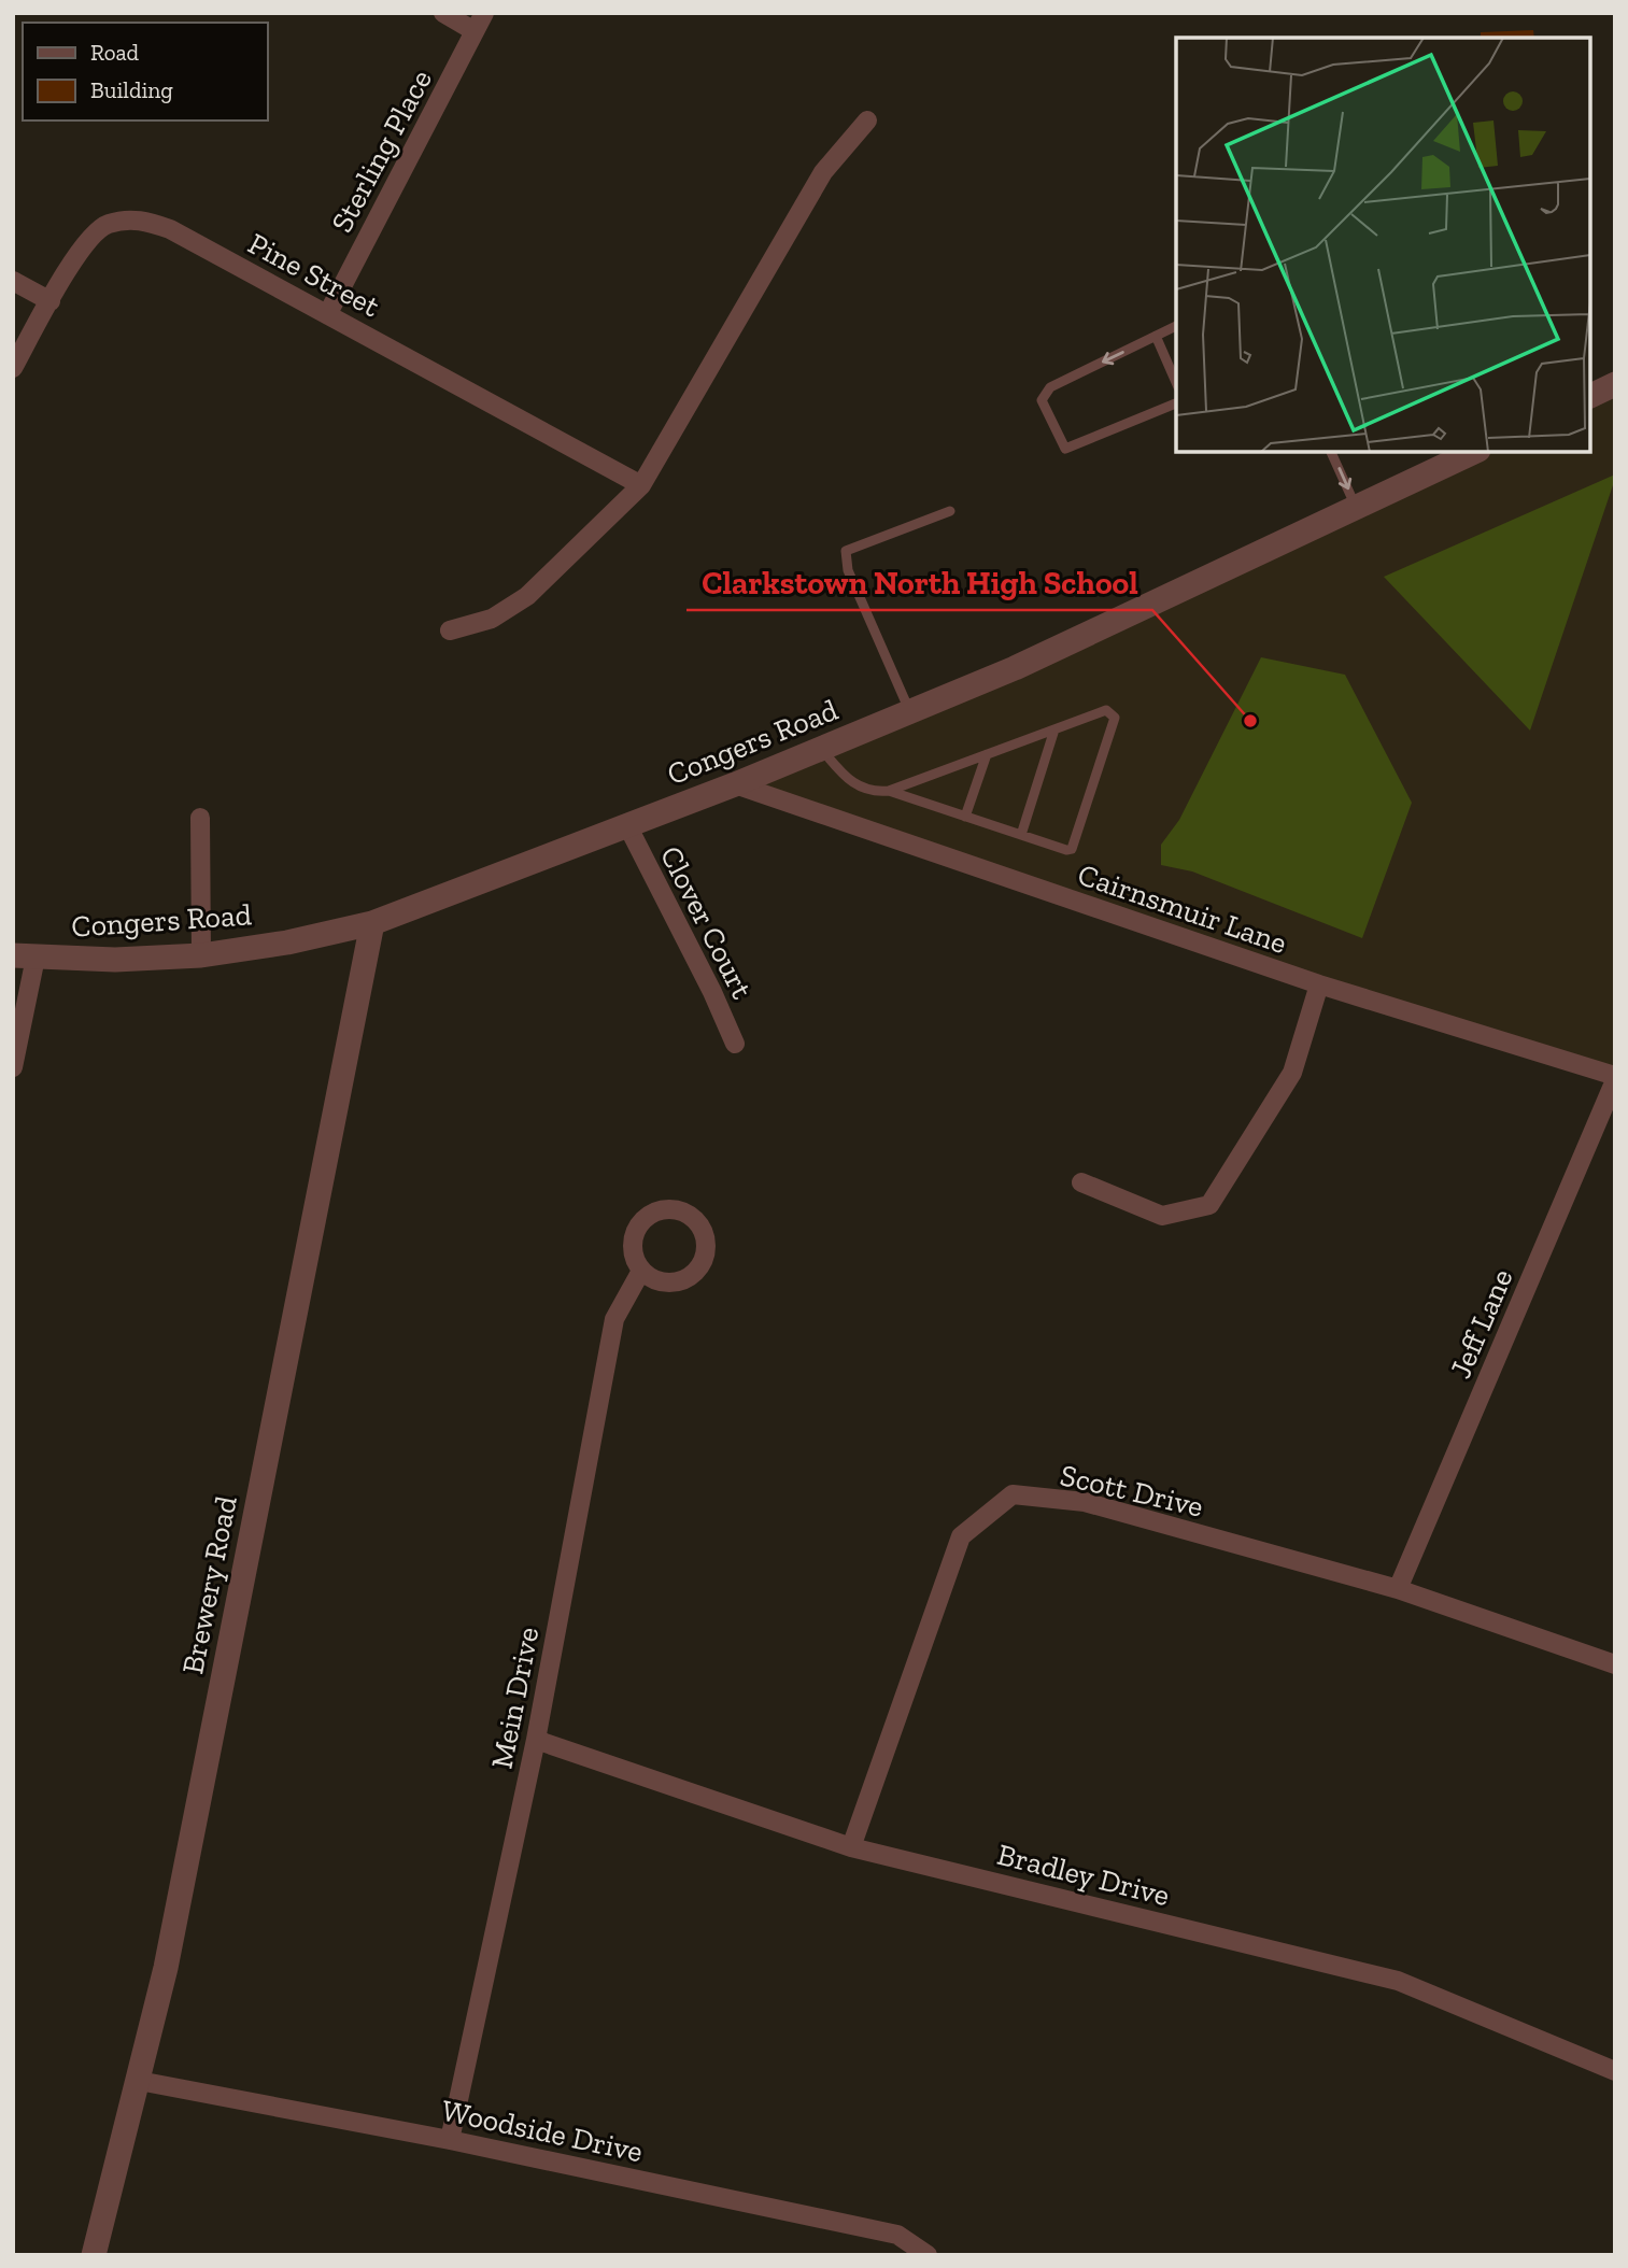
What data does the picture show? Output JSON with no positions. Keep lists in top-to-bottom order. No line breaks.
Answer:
{"streets":{"street":["Sterling Place","Pine Street","Congers Road","Cairnsmuir Lane","Clover Court","Jeff Lane","Scott Drive","Brewery Road","Mein Drive","Bradley Drive","Woodside Drive"]},"crossings":[["Sterling Place","Pine Street"],["Congers Road","Cairnsmuir Lane"],["Congers Road","Clover Court"],["Congers Road","Brewery Road"],["Cairnsmuir Lane","Jeff Lane"],["Jeff Lane","Scott Drive"],["Scott Drive","Bradley Drive"],["Brewery Road","Woodside Drive"],["Mein Drive","Bradley Drive"],["Mein Drive","Woodside Drive"]],"places":["Clarkstown North High School"],"legend":["Road","Building"]}
